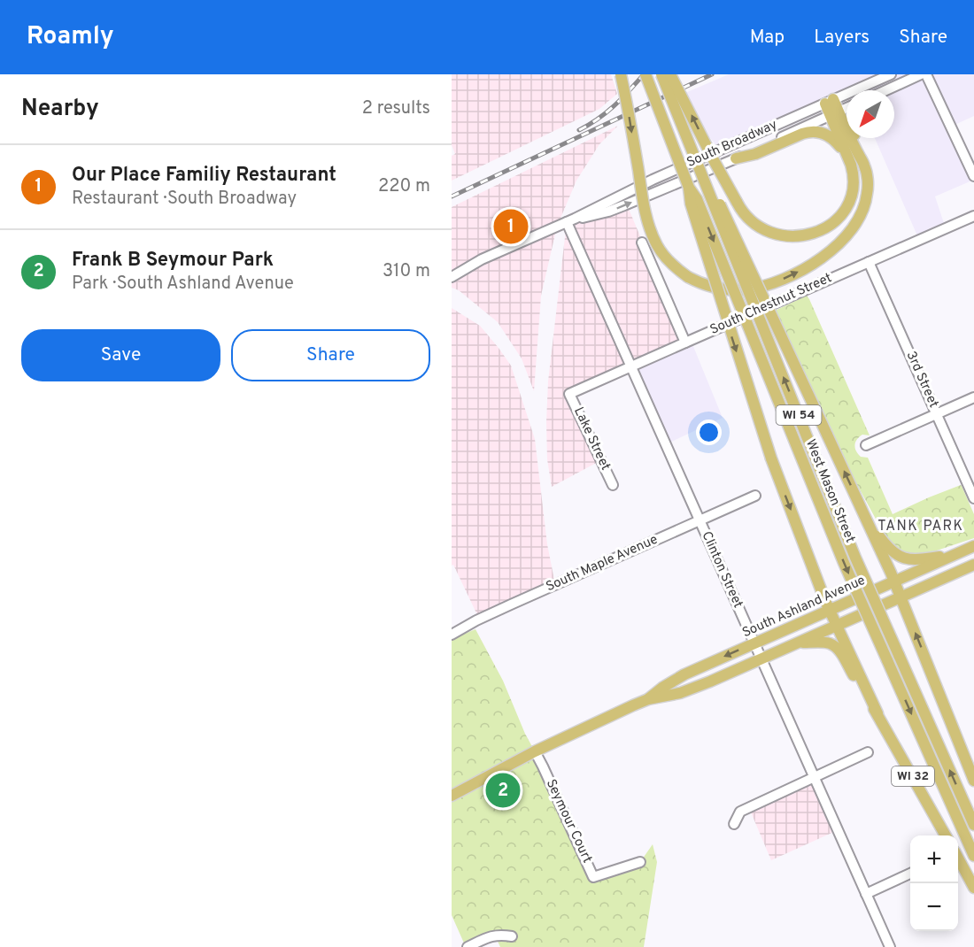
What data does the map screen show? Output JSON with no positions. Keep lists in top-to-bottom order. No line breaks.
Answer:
{"streets":{"main road":["WI 54","West Mason Street","South Ashland Avenue","WI 32"],"street":["South Broadway","South Chestnut Street","3rd Street","Lake Street","South Maple Avenue","Clinton Street","Seymour Court"]},"crossings":[["South Broadway","Clinton Street"],["South Chestnut Street","3rd Street"],["South Chestnut Street","Lake Street"],["South Chestnut Street","Clinton Street"],["South Maple Avenue","Clinton Street"],["Clinton Street","South Ashland Avenue"],["South Ashland Avenue","WI 32"],["South Ashland Avenue","Seymour Court"]],"districts":["TANK PARK"],"north":"bottom left","page":{"header":"Roamly","nav":["Map","Layers","Share"],"heading":["Nearby","2 results"],"list":[{"mark":"1","name":"Our Place Familiy Restaurant","note":"Restaurant · South Broadway","value":"220 m"},{"mark":"2","name":"Frank B Seymour Park","note":"Park · South Ashland Avenue","value":"310 m"}],"pins":["1","2"],"buttons":["Save","Share"],"map_buttons":["+","−"]}}
